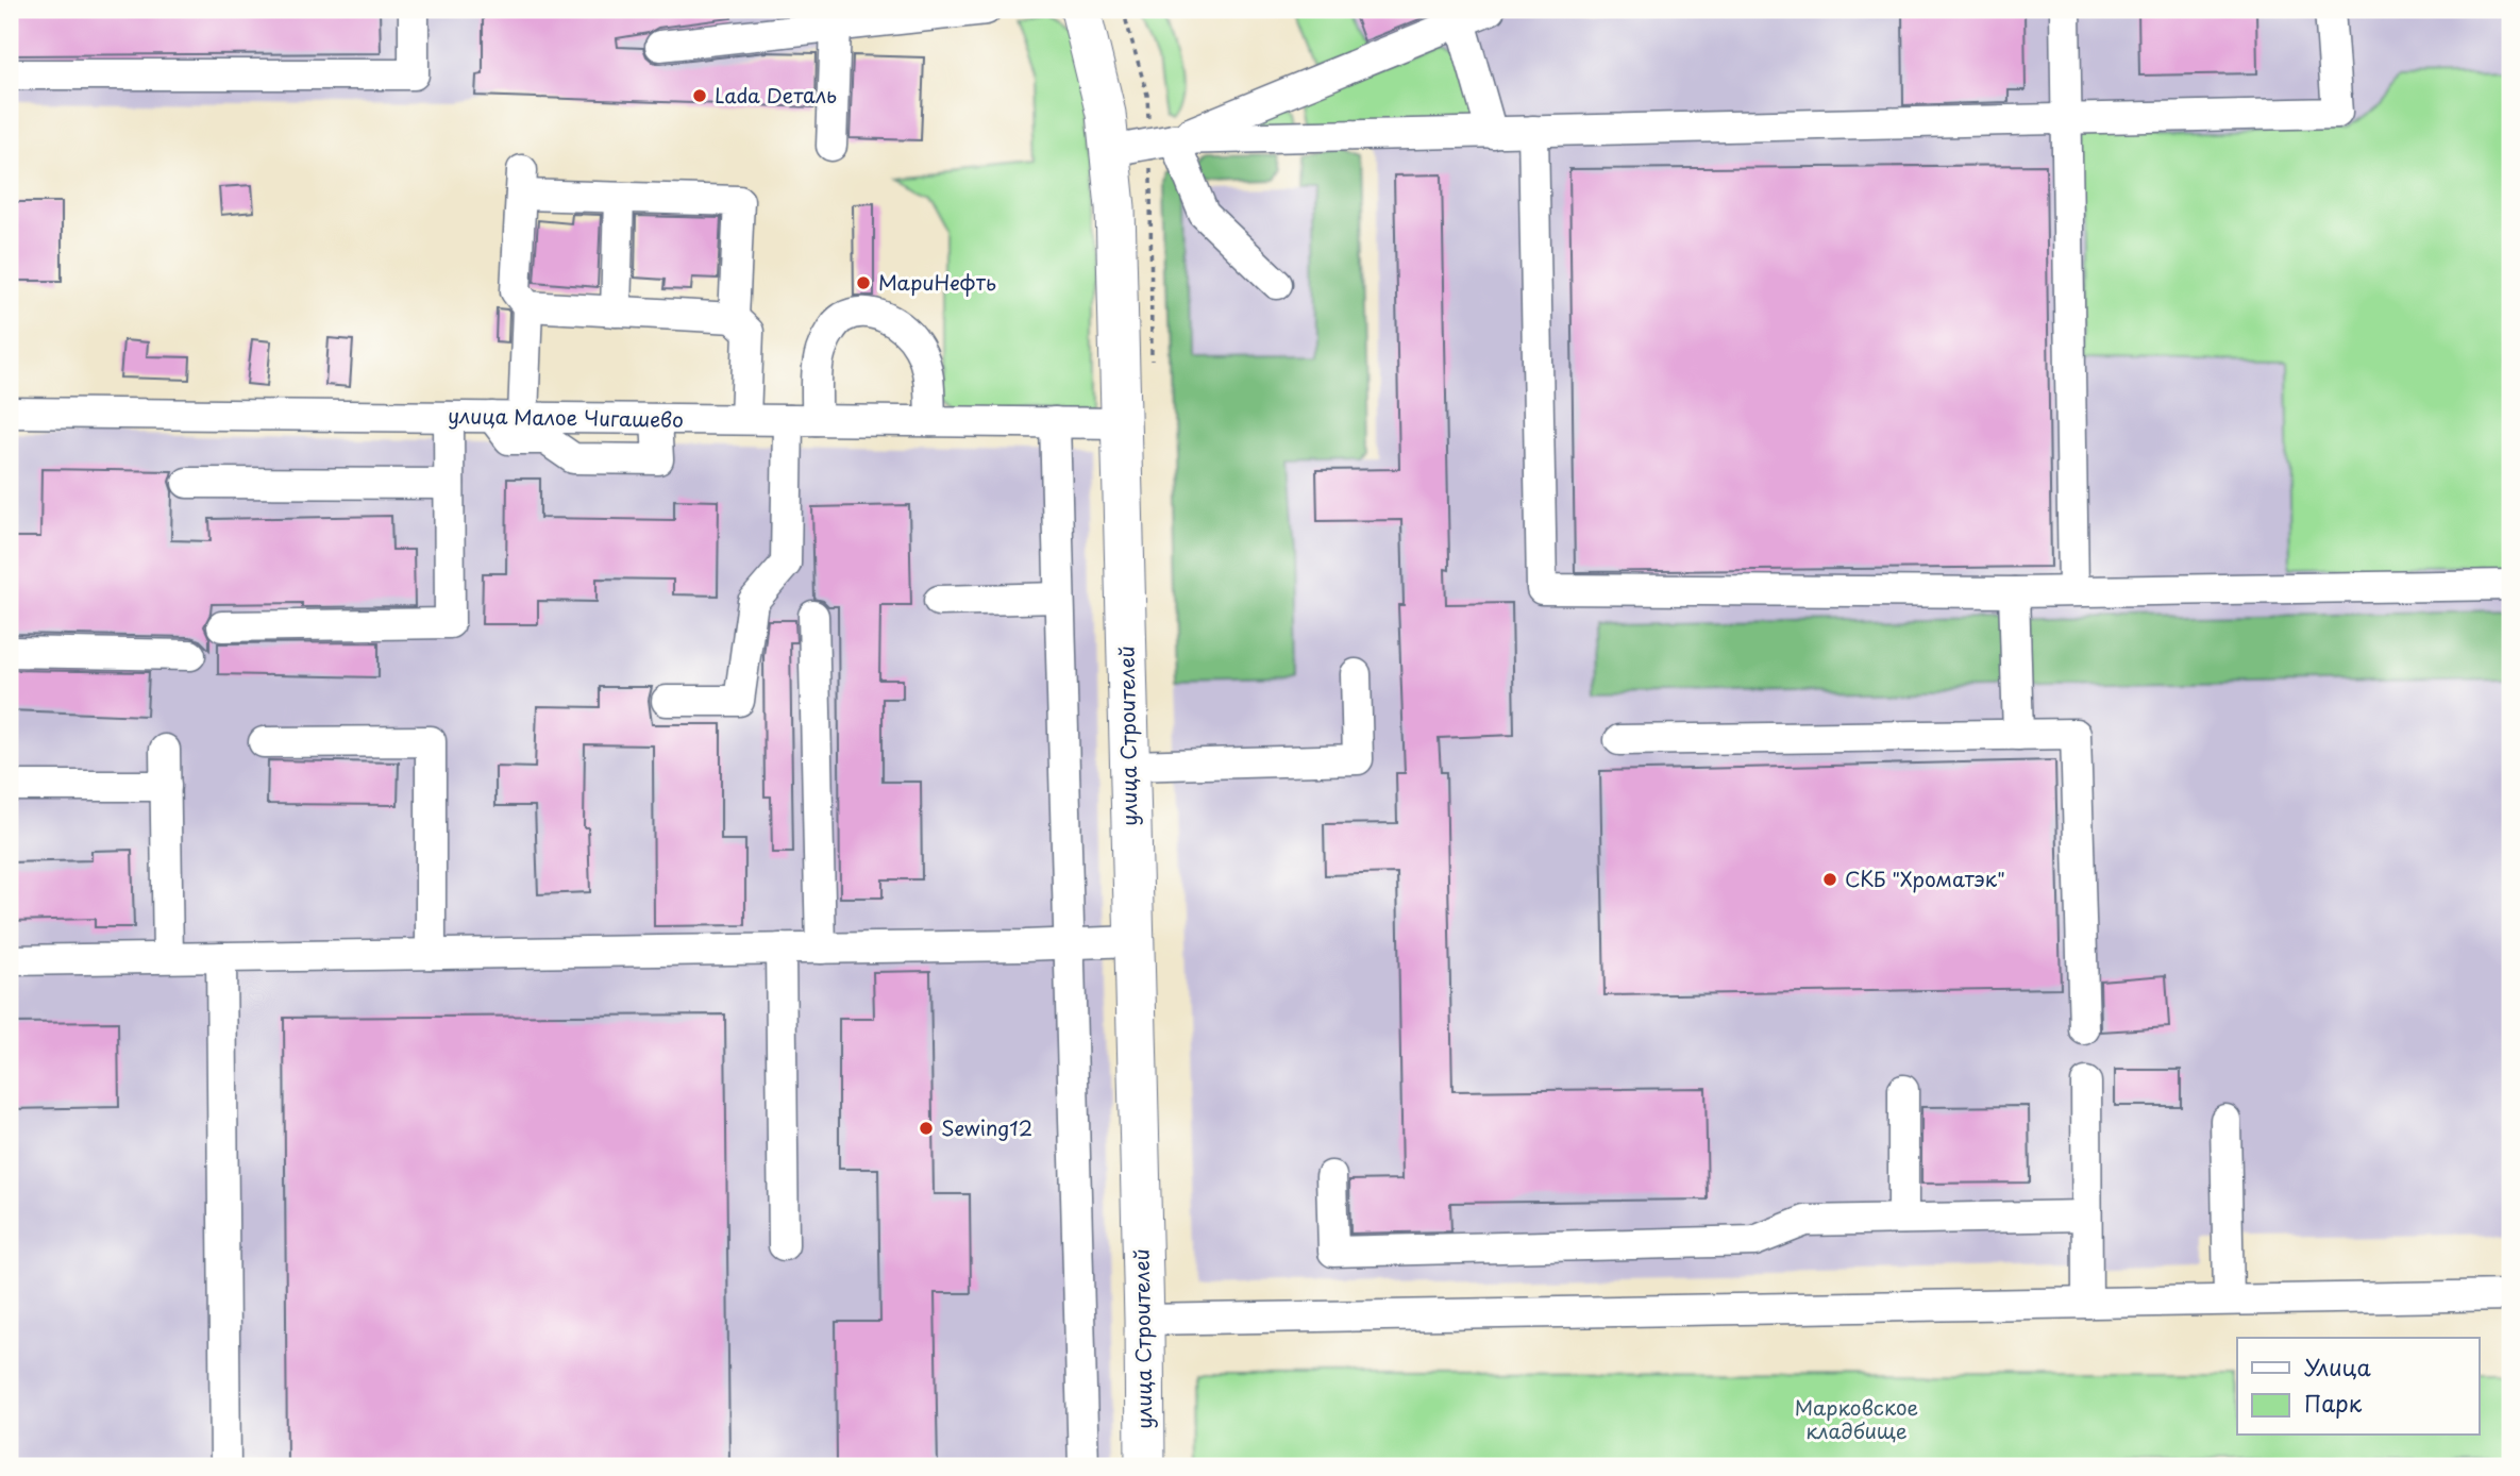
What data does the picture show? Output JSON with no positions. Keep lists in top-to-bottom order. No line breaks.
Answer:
{"streets":{"main road":["улица Строителей"],"street":["улица Малое Чигашево"]},"crossings":[["улица Малое Чигашево","улица Строителей"]],"parks":["Марковское кладбище"],"places":["Lada Dеталь","МариНефть","СКБ \"Хроматэк\"","Sewing12"],"legend":["Улица","Парк"]}
